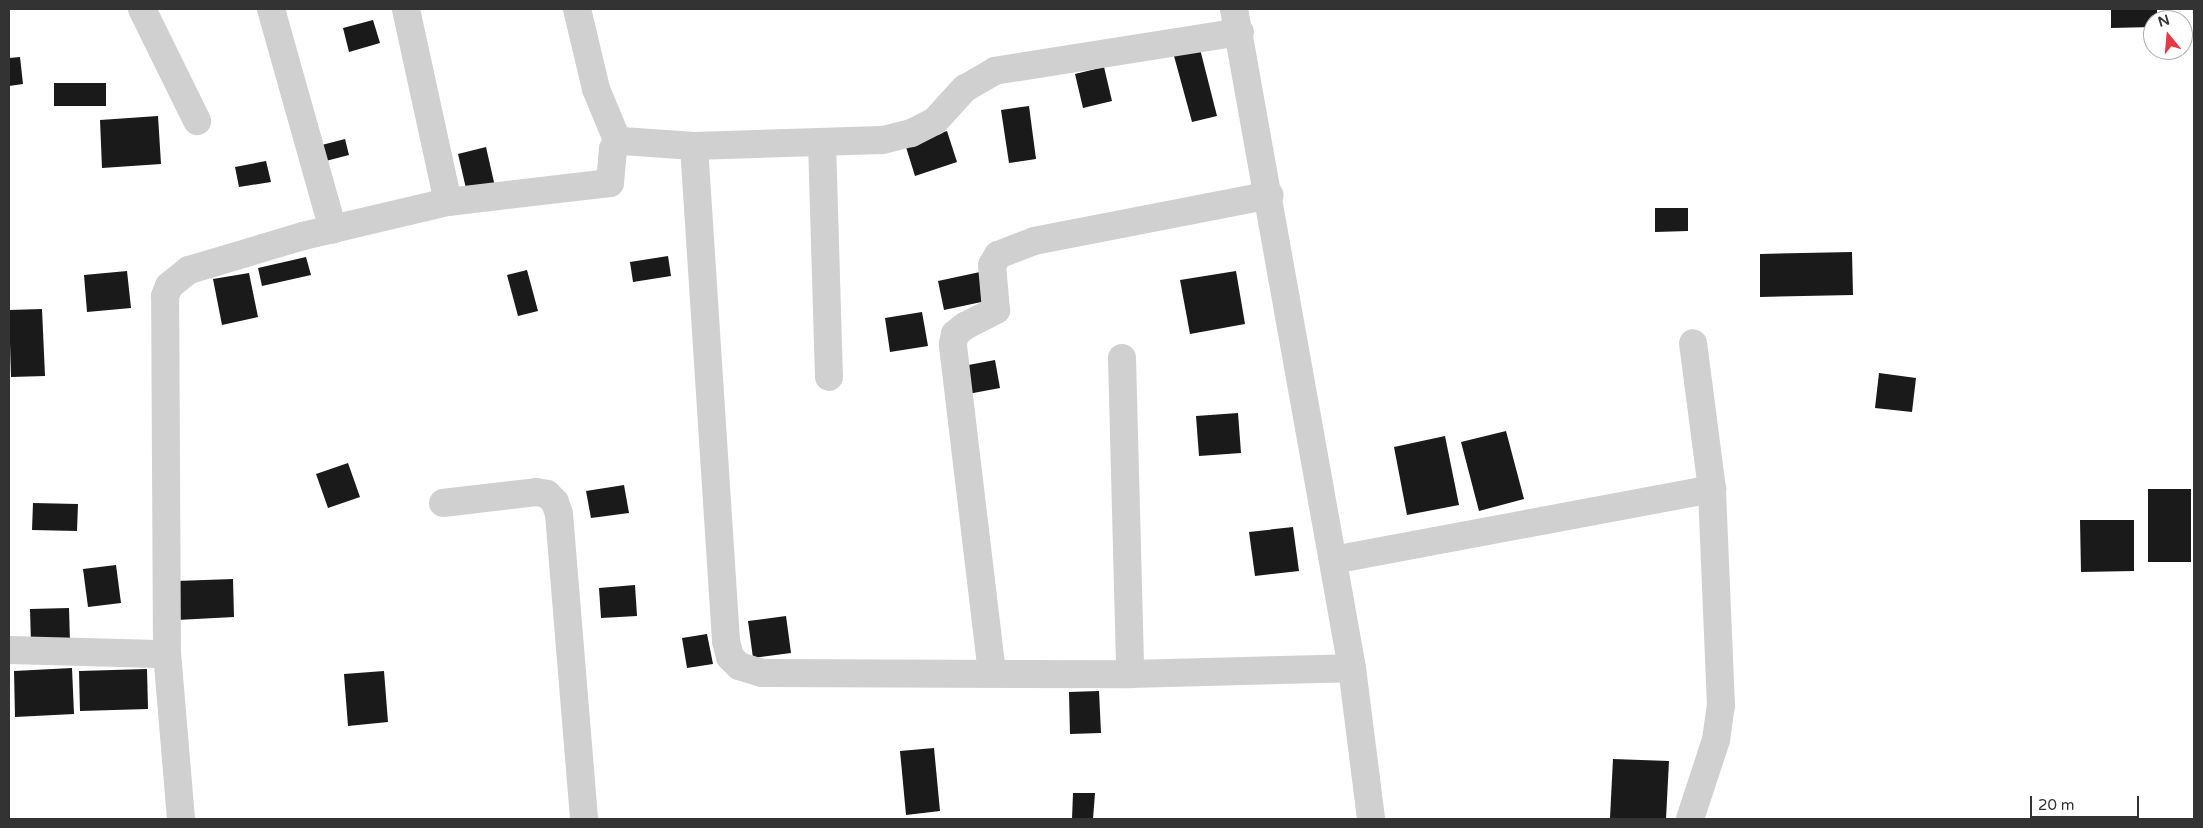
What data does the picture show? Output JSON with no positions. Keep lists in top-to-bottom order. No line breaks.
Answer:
{"scale_bar":"20 m","north":"top"}
